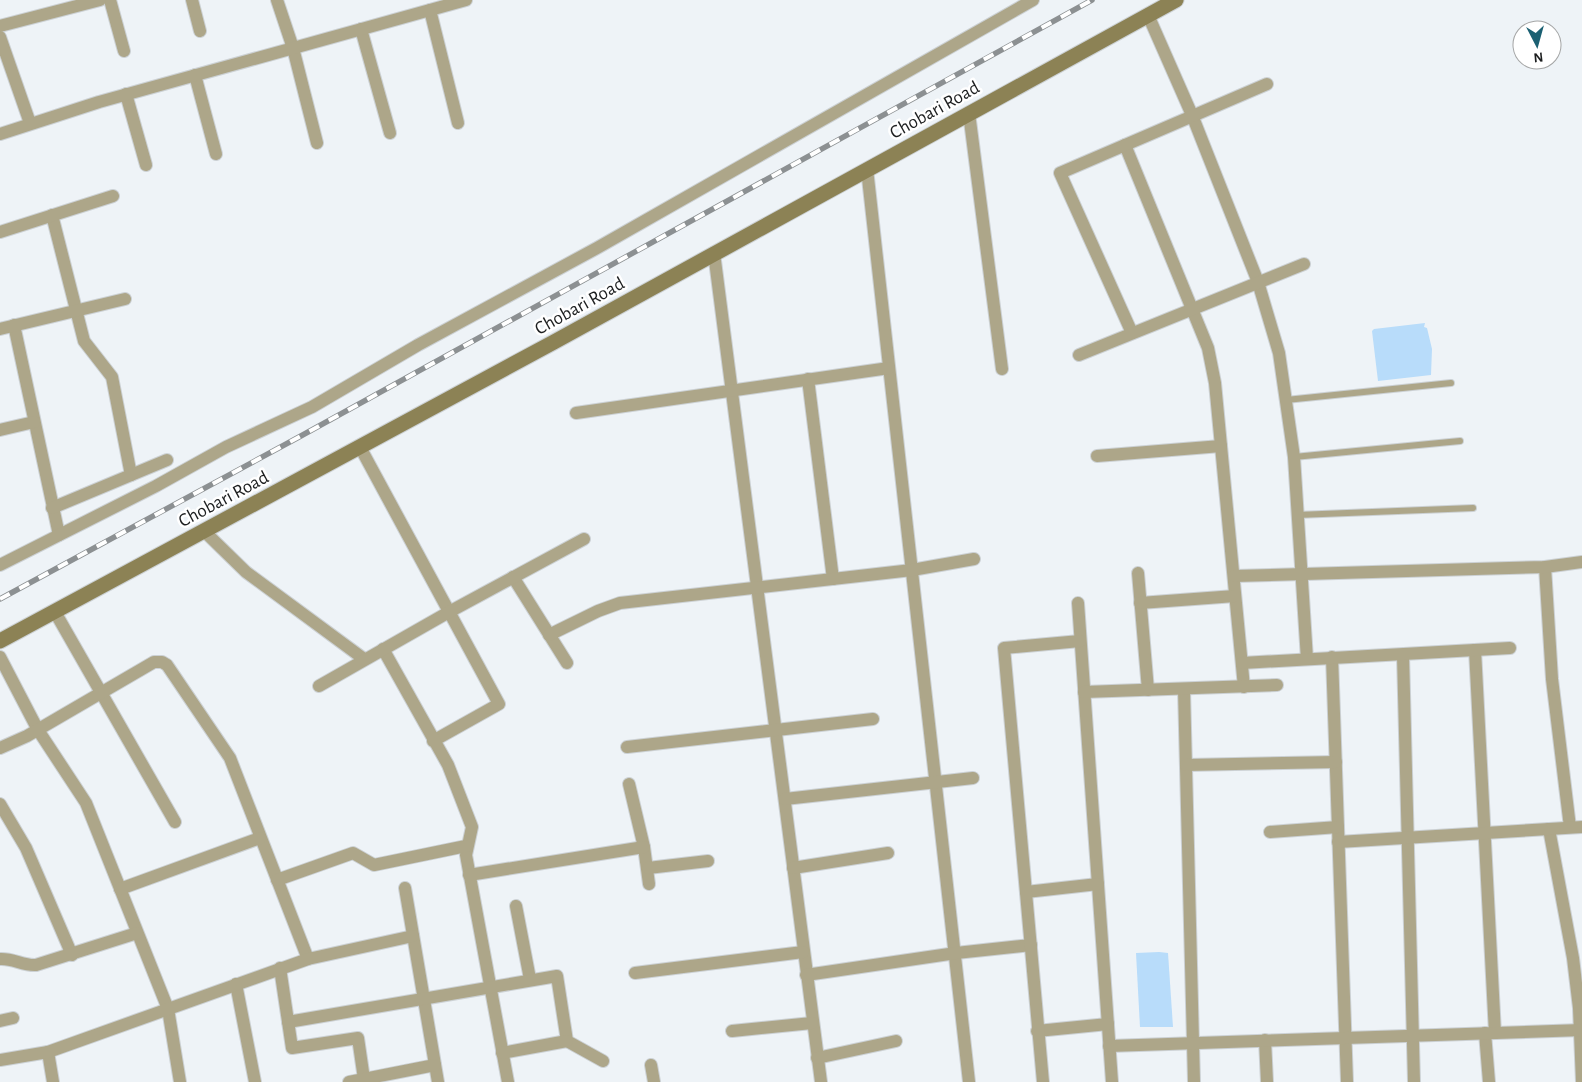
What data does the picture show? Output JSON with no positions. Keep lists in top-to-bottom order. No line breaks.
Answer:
{"streets":{"street":["Chobari Road"]},"north":"bottom"}
